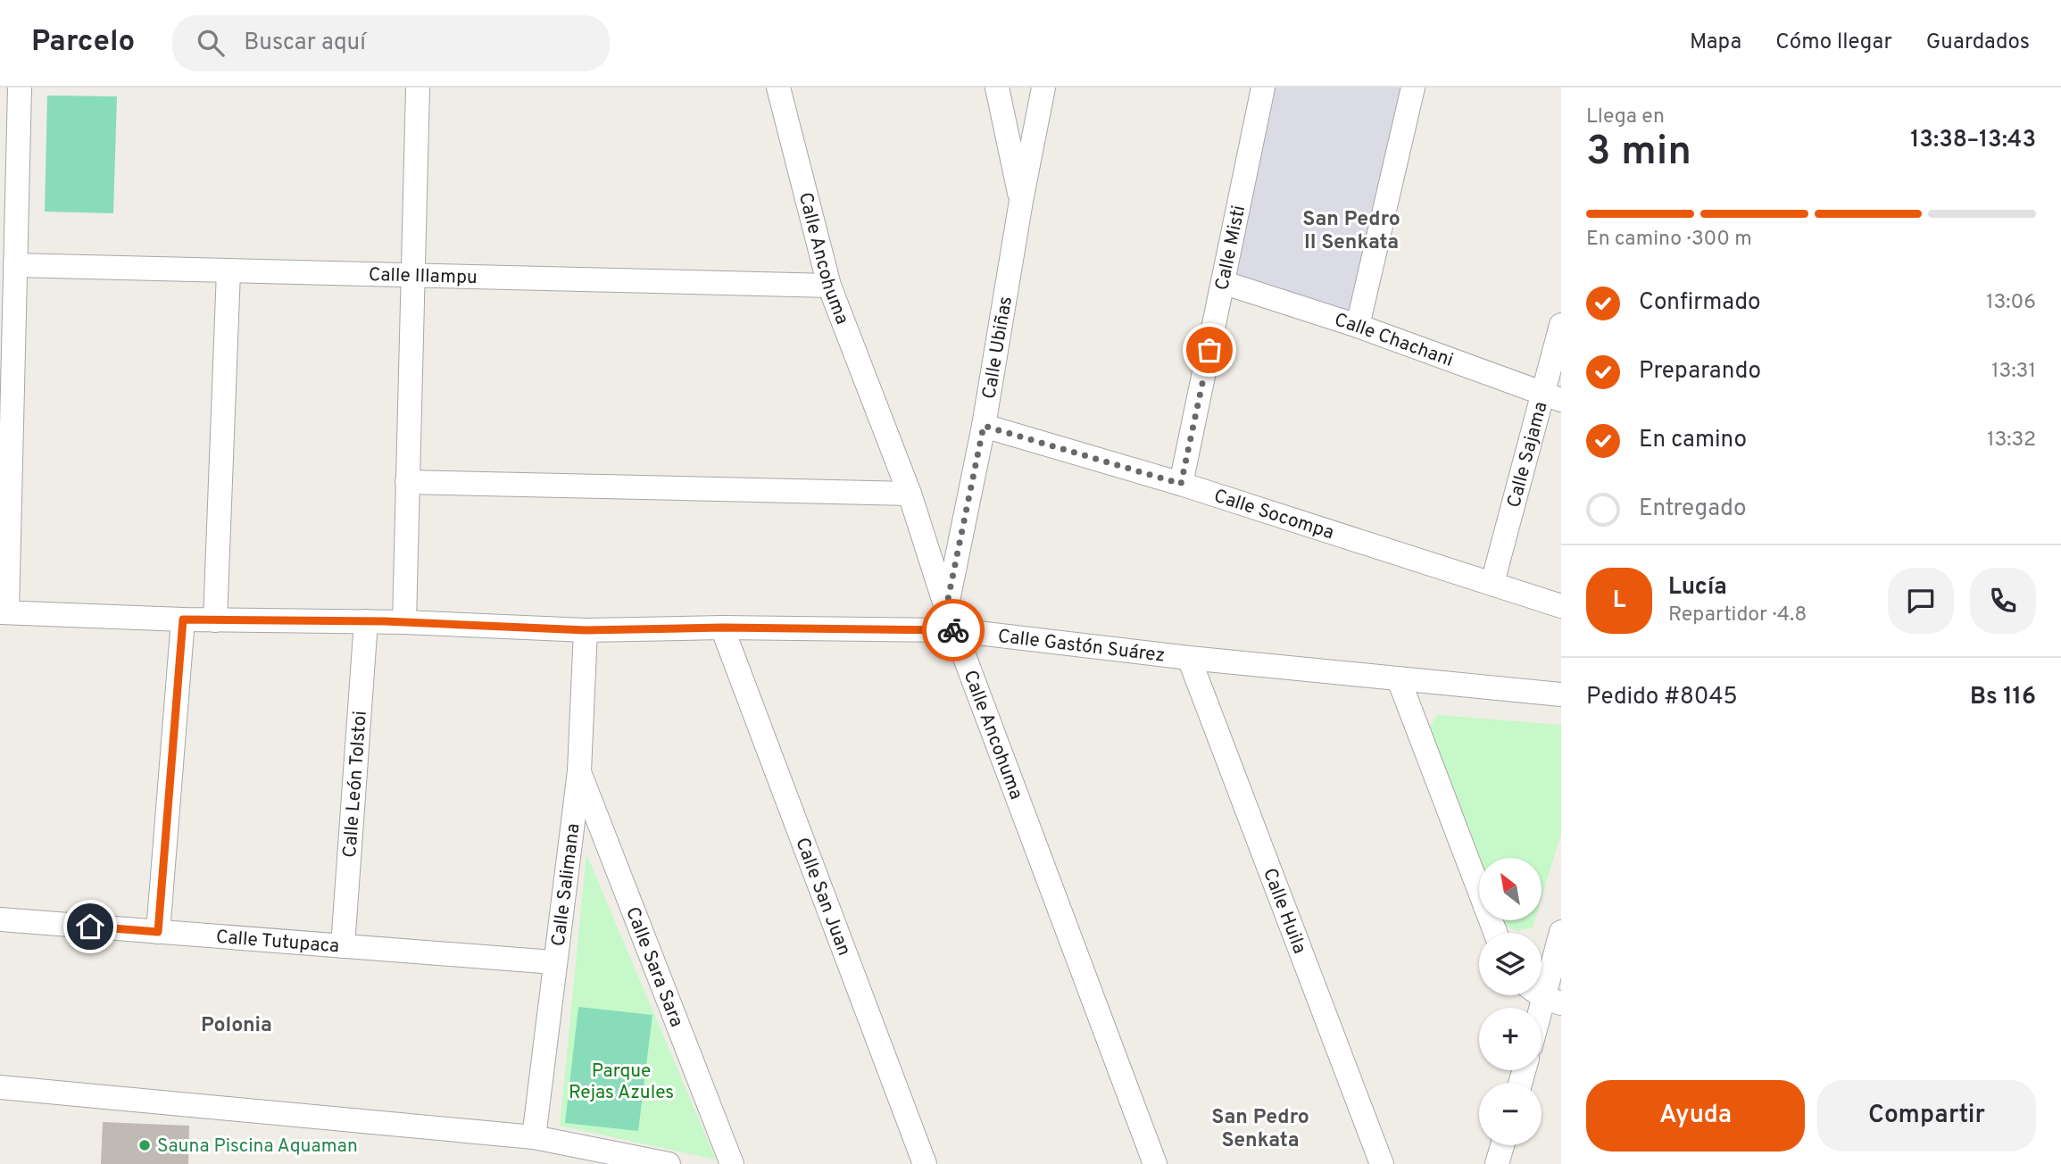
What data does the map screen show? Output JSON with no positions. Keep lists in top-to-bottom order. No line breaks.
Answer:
{"streets":{"street":["Calle Misti","Calle Ancohuma","Calle Illampu","Calle Chachani","Calle Ubiñas","Calle Sajama","Calle Socompa","Calle Gastón Suárez","Calle León Tolstoi","Calle Salimana","Calle San Juan","Calle Huila","Calle Tutupaca","Calle Sara Sara"]},"crossings":[["Calle Misti","Calle Chachani"],["Calle Misti","Calle Socompa"],["Calle Ancohuma","Calle Illampu"],["Calle Ancohuma","Calle Ubiñas"],["Calle Ancohuma","Calle Gastón Suárez"],["Calle Chachani","Calle Sajama"],["Calle Ubiñas","Calle Socompa"],["Calle Sajama","Calle Socompa"],["Calle Gastón Suárez","Calle León Tolstoi"],["Calle Gastón Suárez","Calle Salimana"],["Calle Gastón Suárez","Calle San Juan"],["Calle Gastón Suárez","Calle Huila"],["Calle León Tolstoi","Calle Tutupaca"],["Calle Salimana","Calle Tutupaca"],["Calle Salimana","Calle Sara Sara"]],"districts":["San Pedro II Senkata","Polonia","San Pedro Senkata"],"parks":["Parque Rejas Azules"],"places":["Sauna Piscina Aquaman"],"north":"top left","page":{"header":"Parcelo","search":"Buscar aquí","nav":["Mapa","Cómo llegar","Guardados"],"heading":["3 min","Llega en","13:38–13:43"],"panel":["Lucía","Repartidor · 4.8","Pedido #8045","Bs 116"],"bar":"En camino · 300 m","list":[["Confirmado","13:06"],["Preparando","13:31"],["En camino","13:32"],"Entregado"],"round":"L","map_buttons":["+","−"],"buttons":["Ayuda","Compartir"]}}
